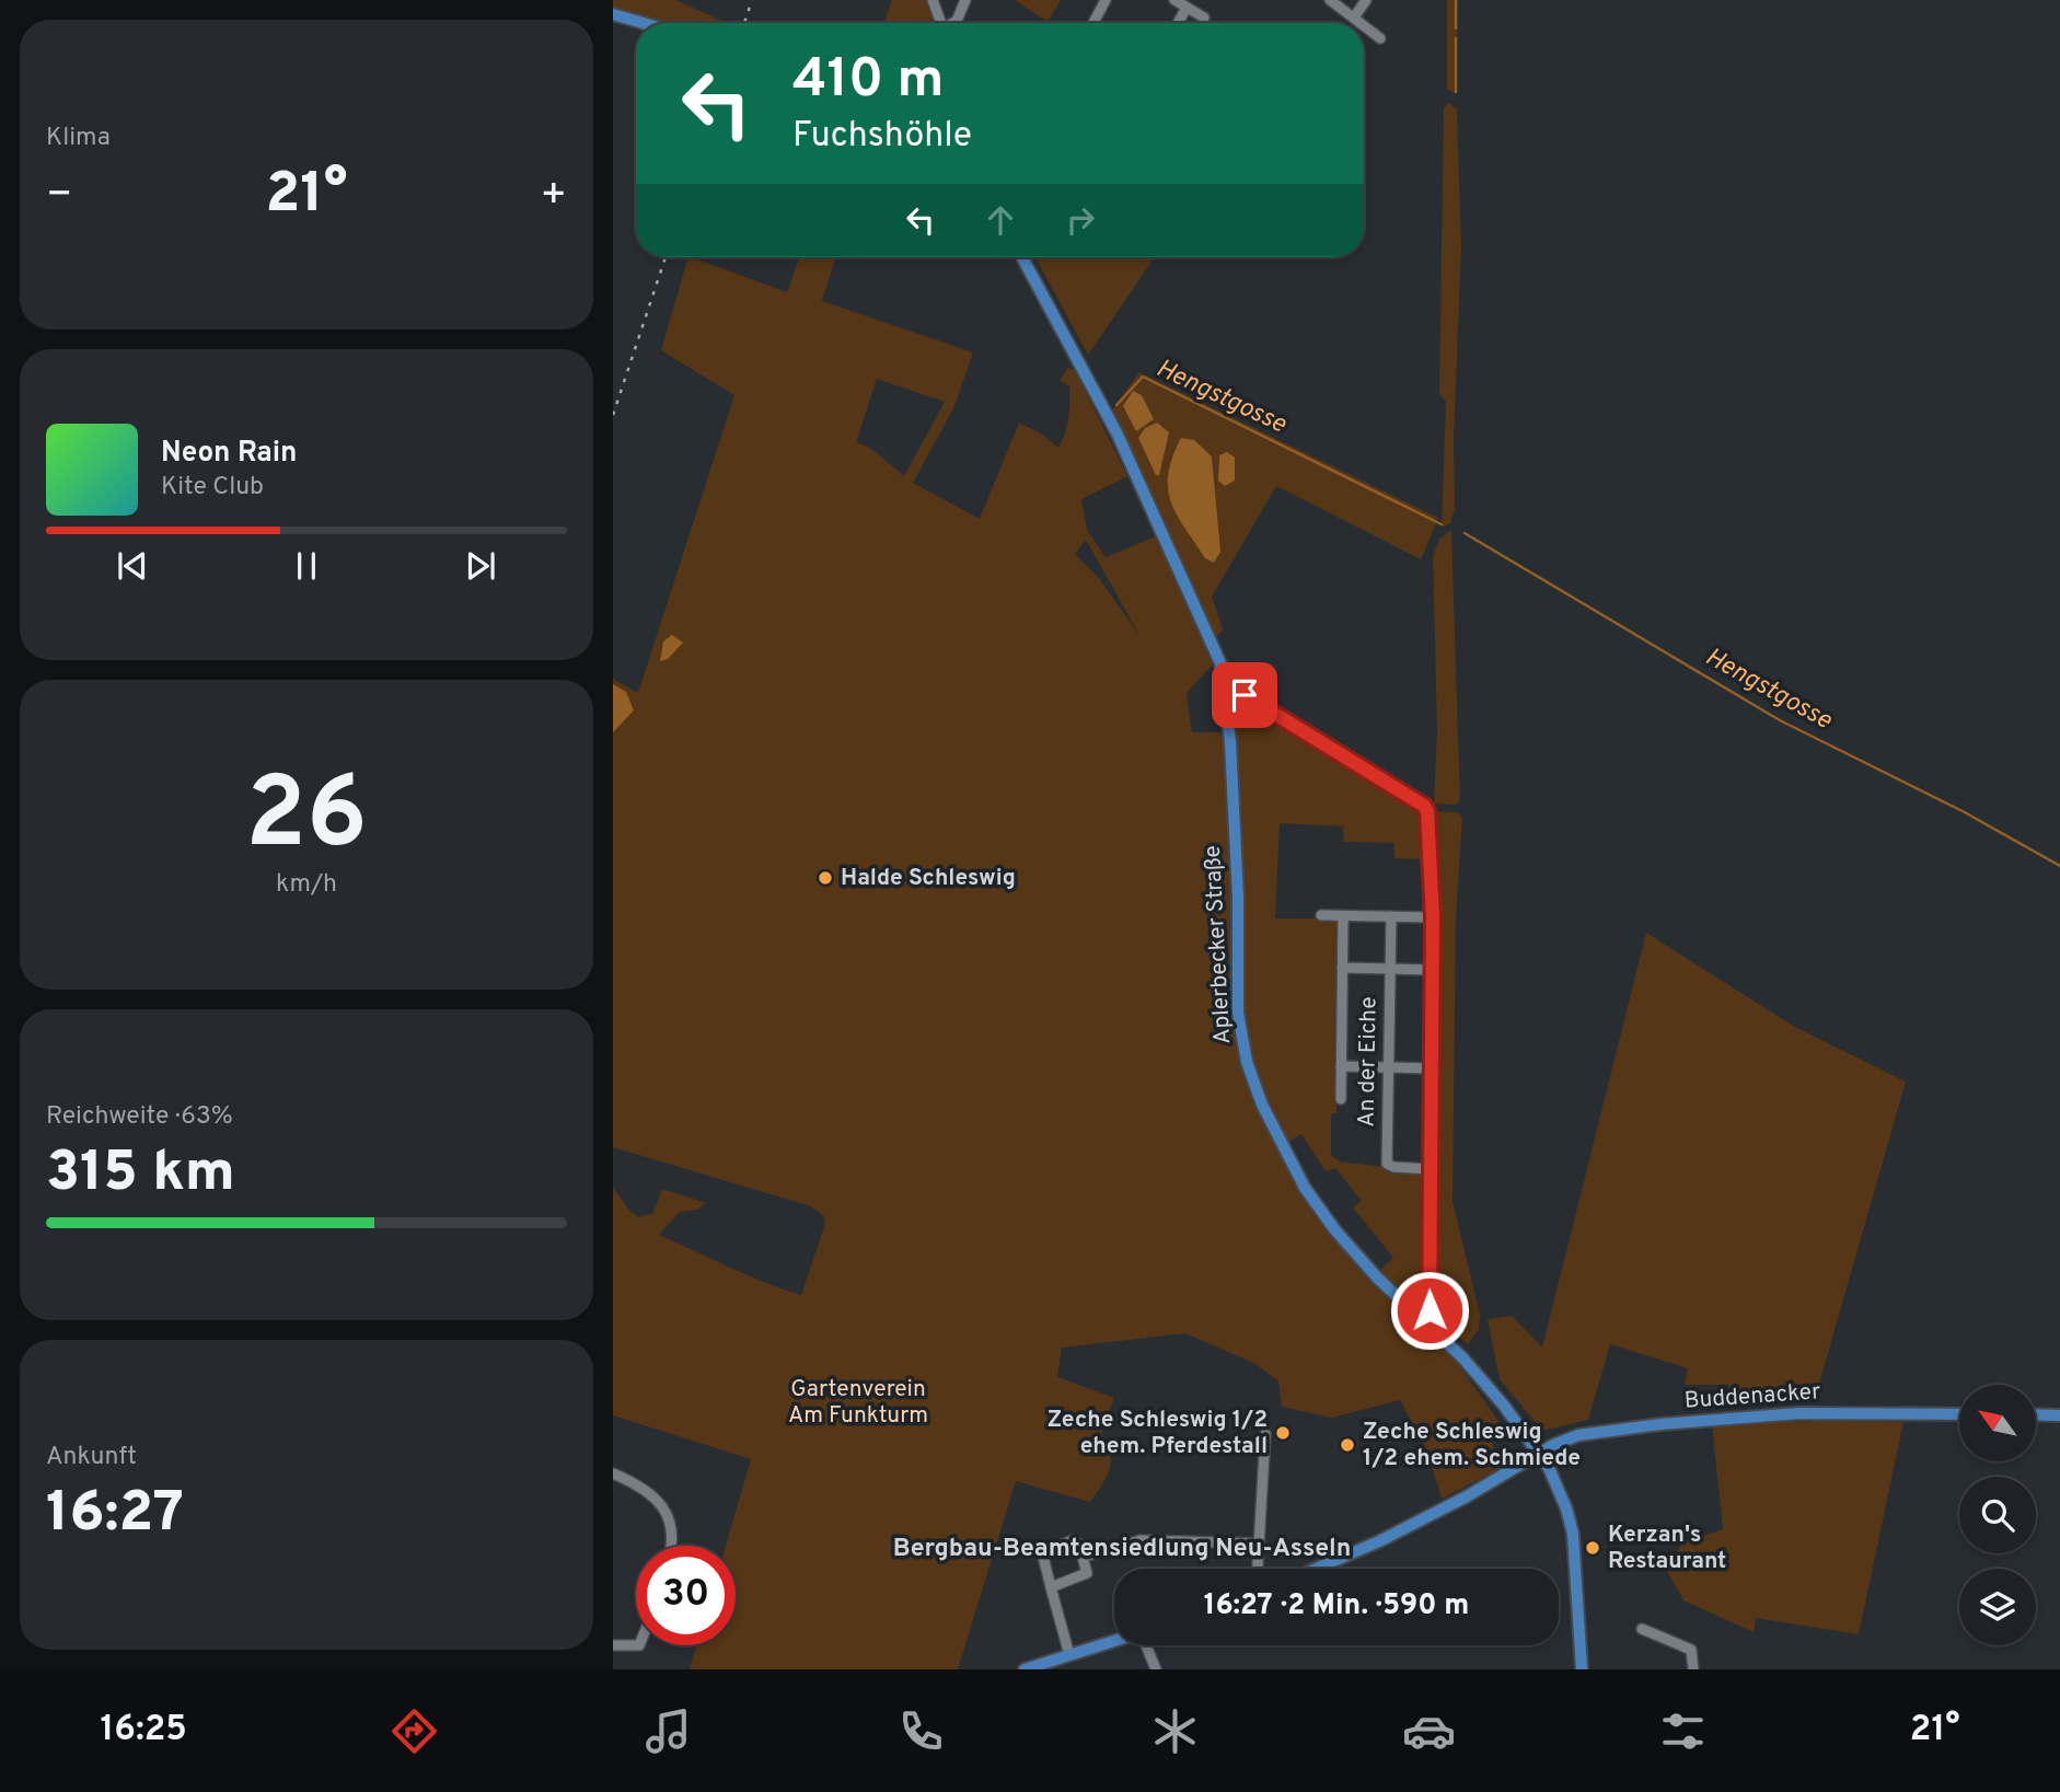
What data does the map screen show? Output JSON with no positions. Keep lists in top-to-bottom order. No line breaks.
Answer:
{"streets":{"main road":["Aplerbecker Straße","Buddenacker"],"street":["An der Eiche"]},"crossings":[["Aplerbecker Straße","Buddenacker"]],"districts":["Bergbau-Beamtensiedlung Neu-Asseln"],"water":["Hengstgosse"],"parks":["Gartenverein Am Funkturm"],"places":["Halde Schleswig","Zeche Schleswig 1/2 ehem. Pferdestall","Zeche Schleswig 1/2 ehem. Schmiede","Kerzan's Restaurant"],"north":"top left","page":{"tile":["Klima",["26","km/h"],["Reichweite · 63%","315 km"],["Ankunft","16:27"]],"turn":["410 m","Fuchshöhle"],"heat":["−","21°","+"],"song":["Neon Rain","Kite Club"],"limit":"30","trip":"16:27 · 2 Min. · 590 m","tabs":["16:25","21°"]}}
